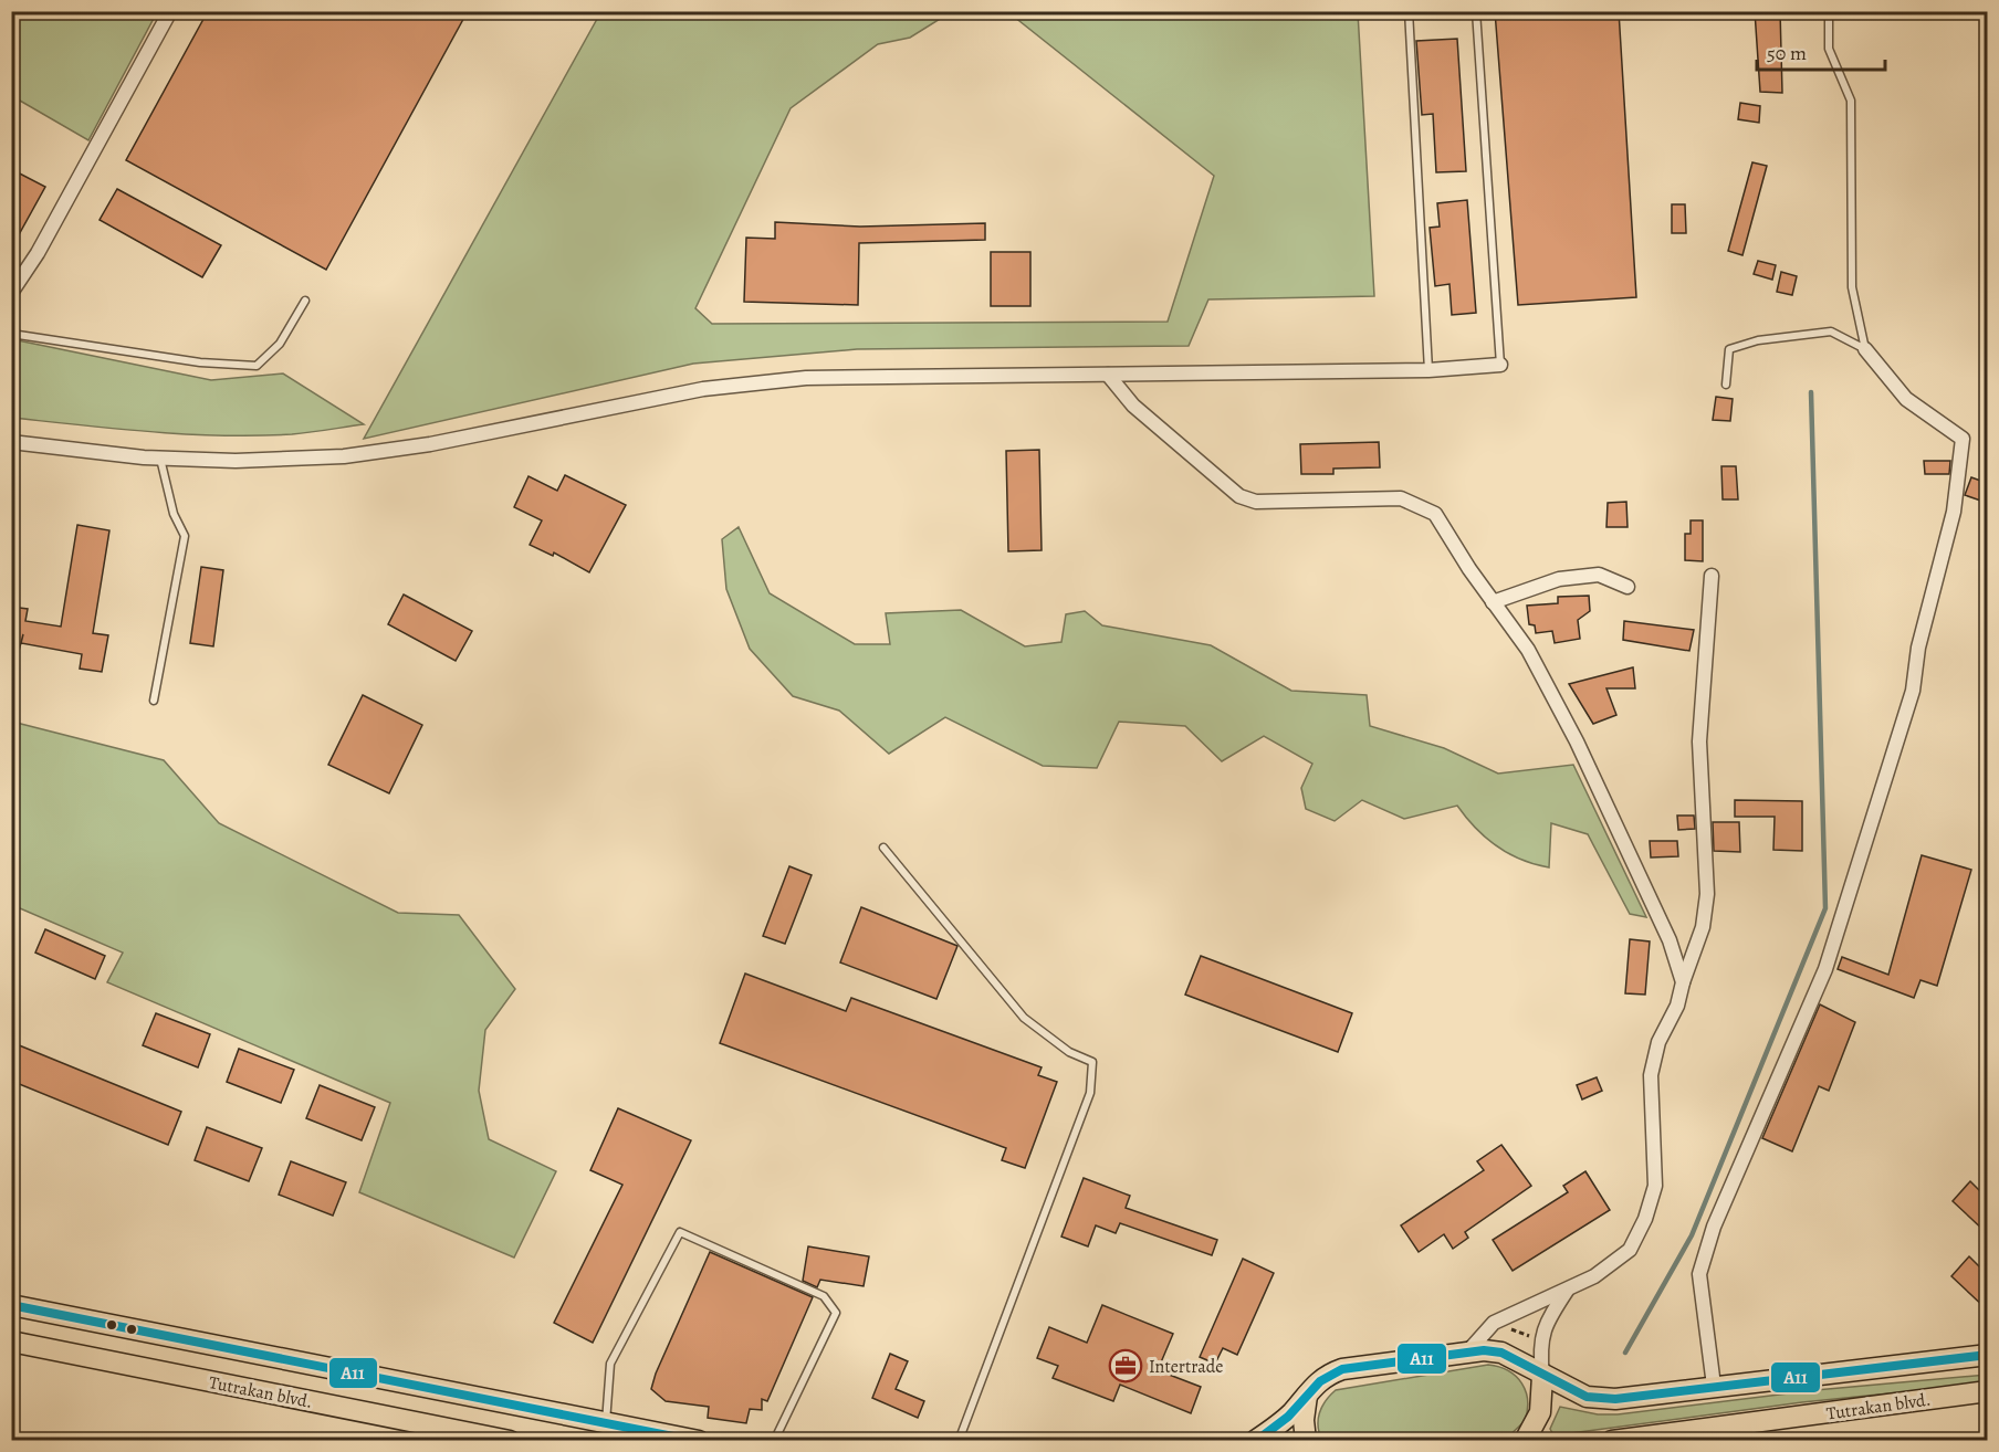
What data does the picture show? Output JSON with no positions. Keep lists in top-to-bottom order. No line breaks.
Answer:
{"streets":{"main road":["Tutrakan blvd."]},"places":{"office":["Intertrade"]},"lines":["transit line А11"],"scale_bar":"50 m"}
